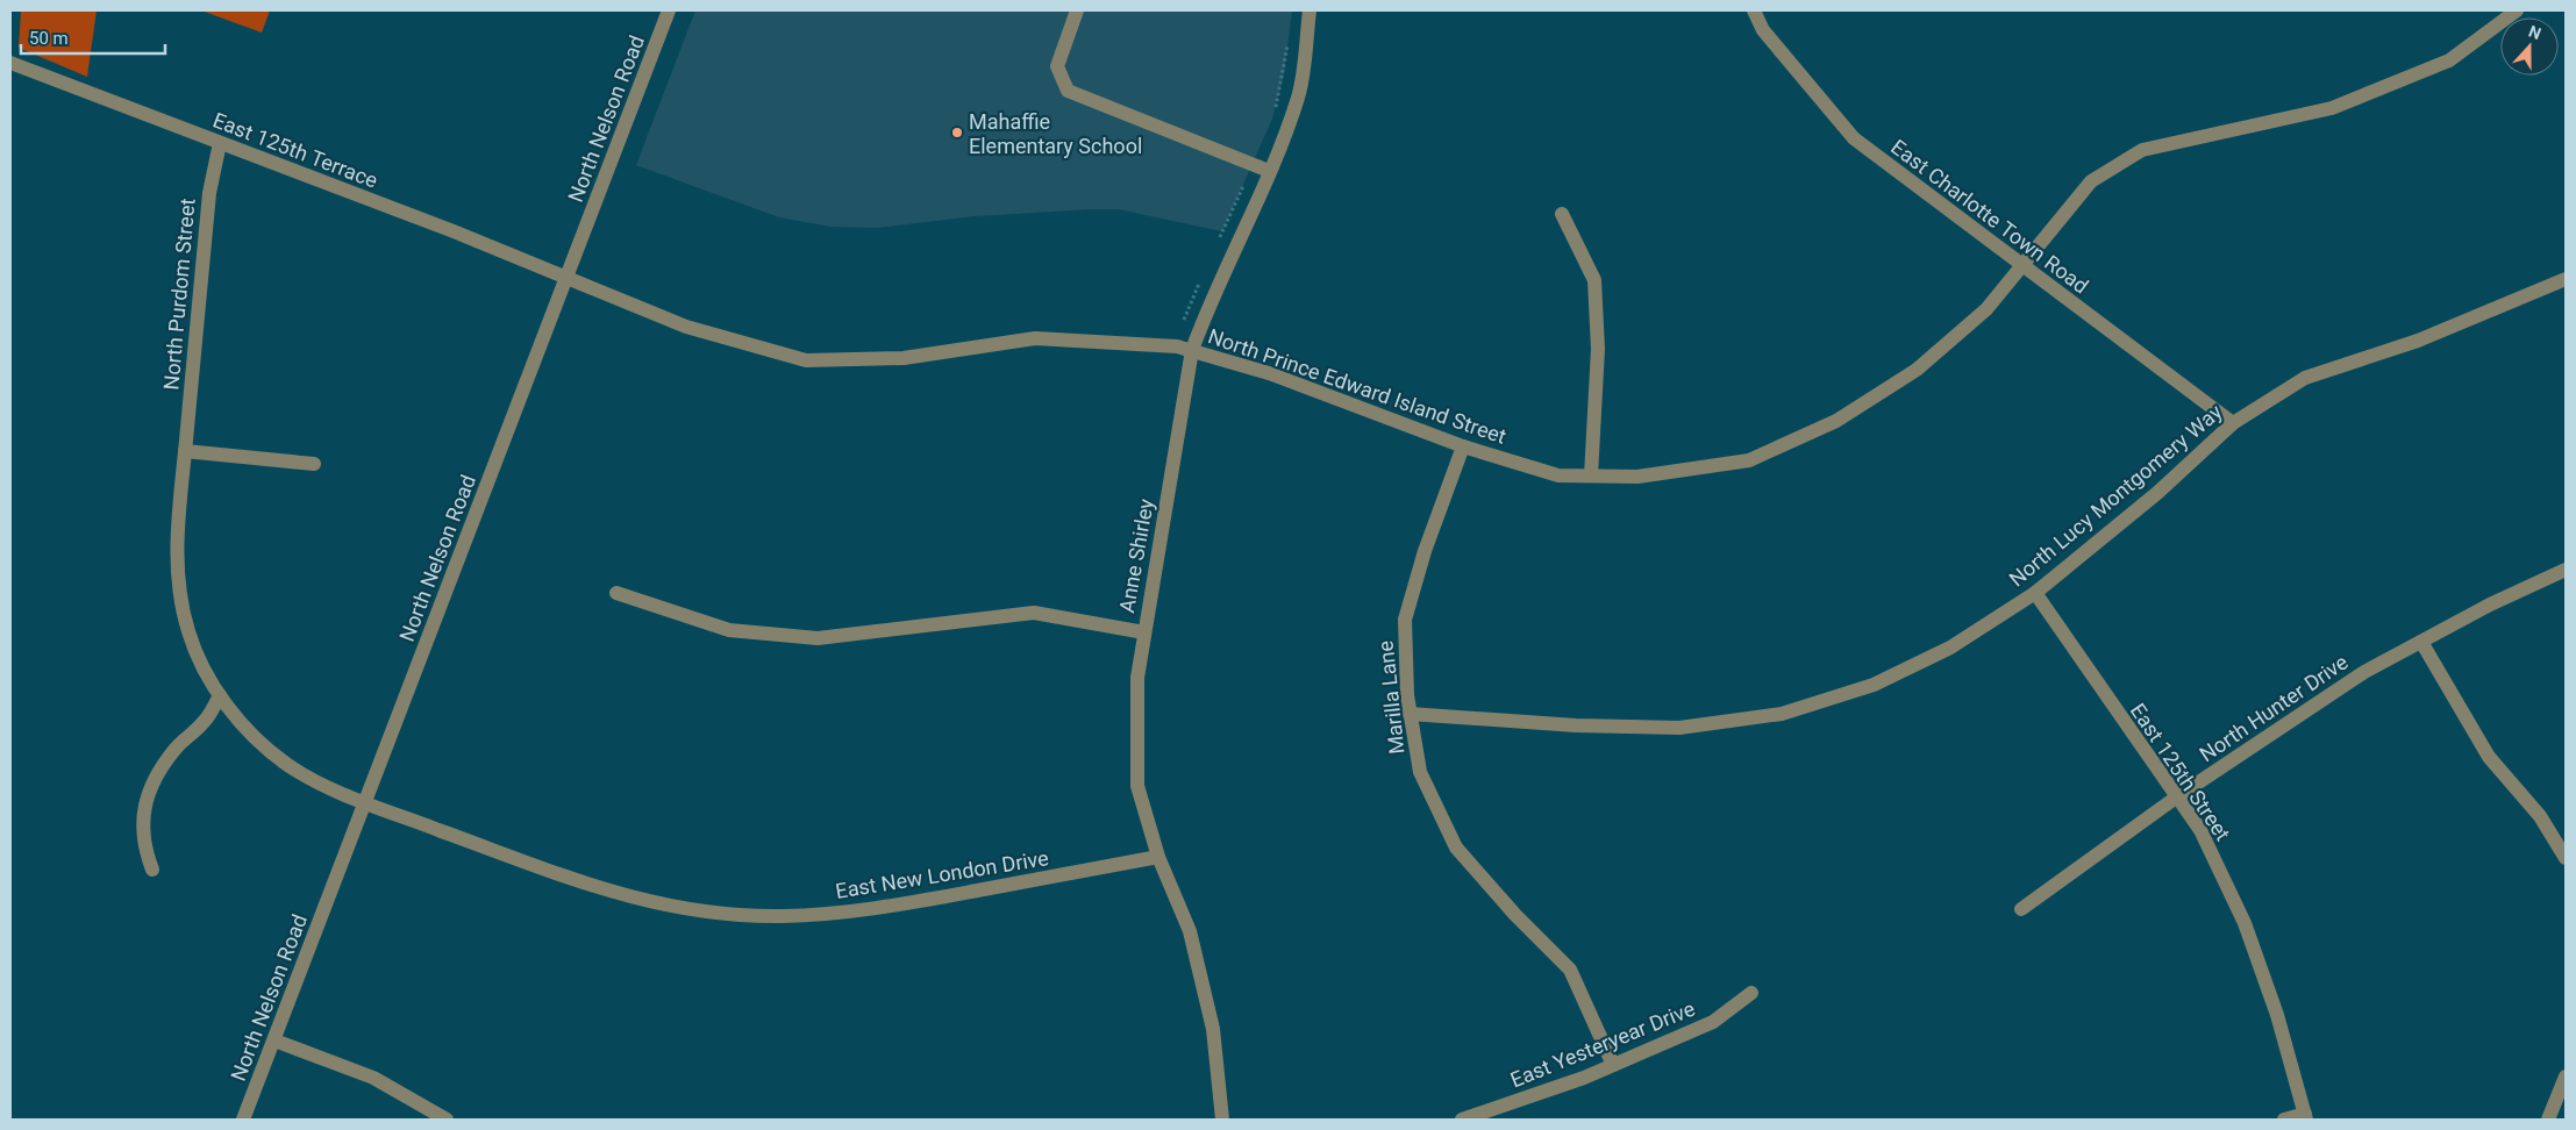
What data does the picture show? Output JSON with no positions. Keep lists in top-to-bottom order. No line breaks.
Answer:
{"streets":{"street":["North Nelson Road","East 125th Terrace","East Charlotte Town Road","North Purdom Street","North Prince Edward Island Street","North Lucy Montgomery Way","Anne Shirley","Marilla Lane","North Hunter Drive","East 125th Street","East New London Drive","East Yesteryear Drive"]},"crossings":[["North Nelson Road","East 125th Terrace"],["North Nelson Road","North Purdom Street"],["North Nelson Road","North Prince Edward Island Street"],["North Nelson Road","East New London Drive"],["East 125th Terrace","North Purdom Street"],["East 125th Terrace","North Prince Edward Island Street"],["East Charlotte Town Road","North Prince Edward Island Street"],["East Charlotte Town Road","North Lucy Montgomery Way"],["North Purdom Street","East New London Drive"],["North Prince Edward Island Street","Anne Shirley"],["North Prince Edward Island Street","Marilla Lane"],["North Lucy Montgomery Way","Marilla Lane"],["North Lucy Montgomery Way","East 125th Street"],["Anne Shirley","East New London Drive"],["Marilla Lane","East Yesteryear Drive"],["North Hunter Drive","East 125th Street"]],"places":["Mahaffie Elementary School"],"scale_bar":"50 m","north":"top"}
